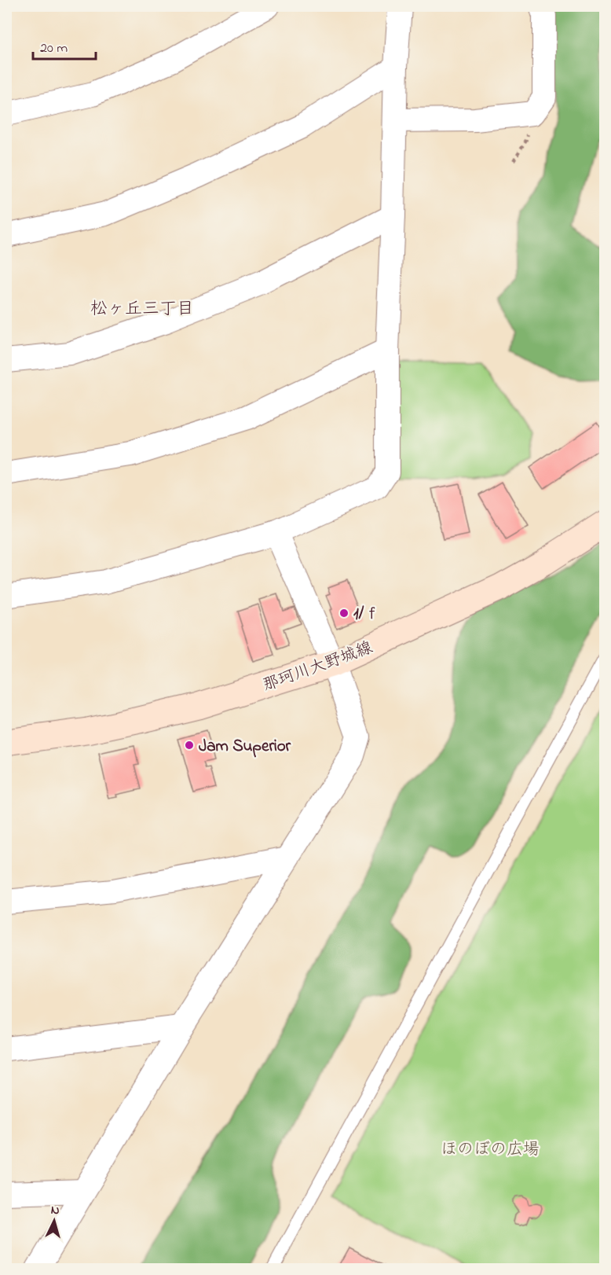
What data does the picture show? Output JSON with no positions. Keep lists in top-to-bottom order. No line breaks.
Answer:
{"streets":{"main road":["那珂川大野城線"]},"districts":["松ヶ丘三丁目"],"parks":["ほのぼの広場"],"places":["1/ｆ","Jam Superior"],"scale_bar":"20 m","north":"top"}
